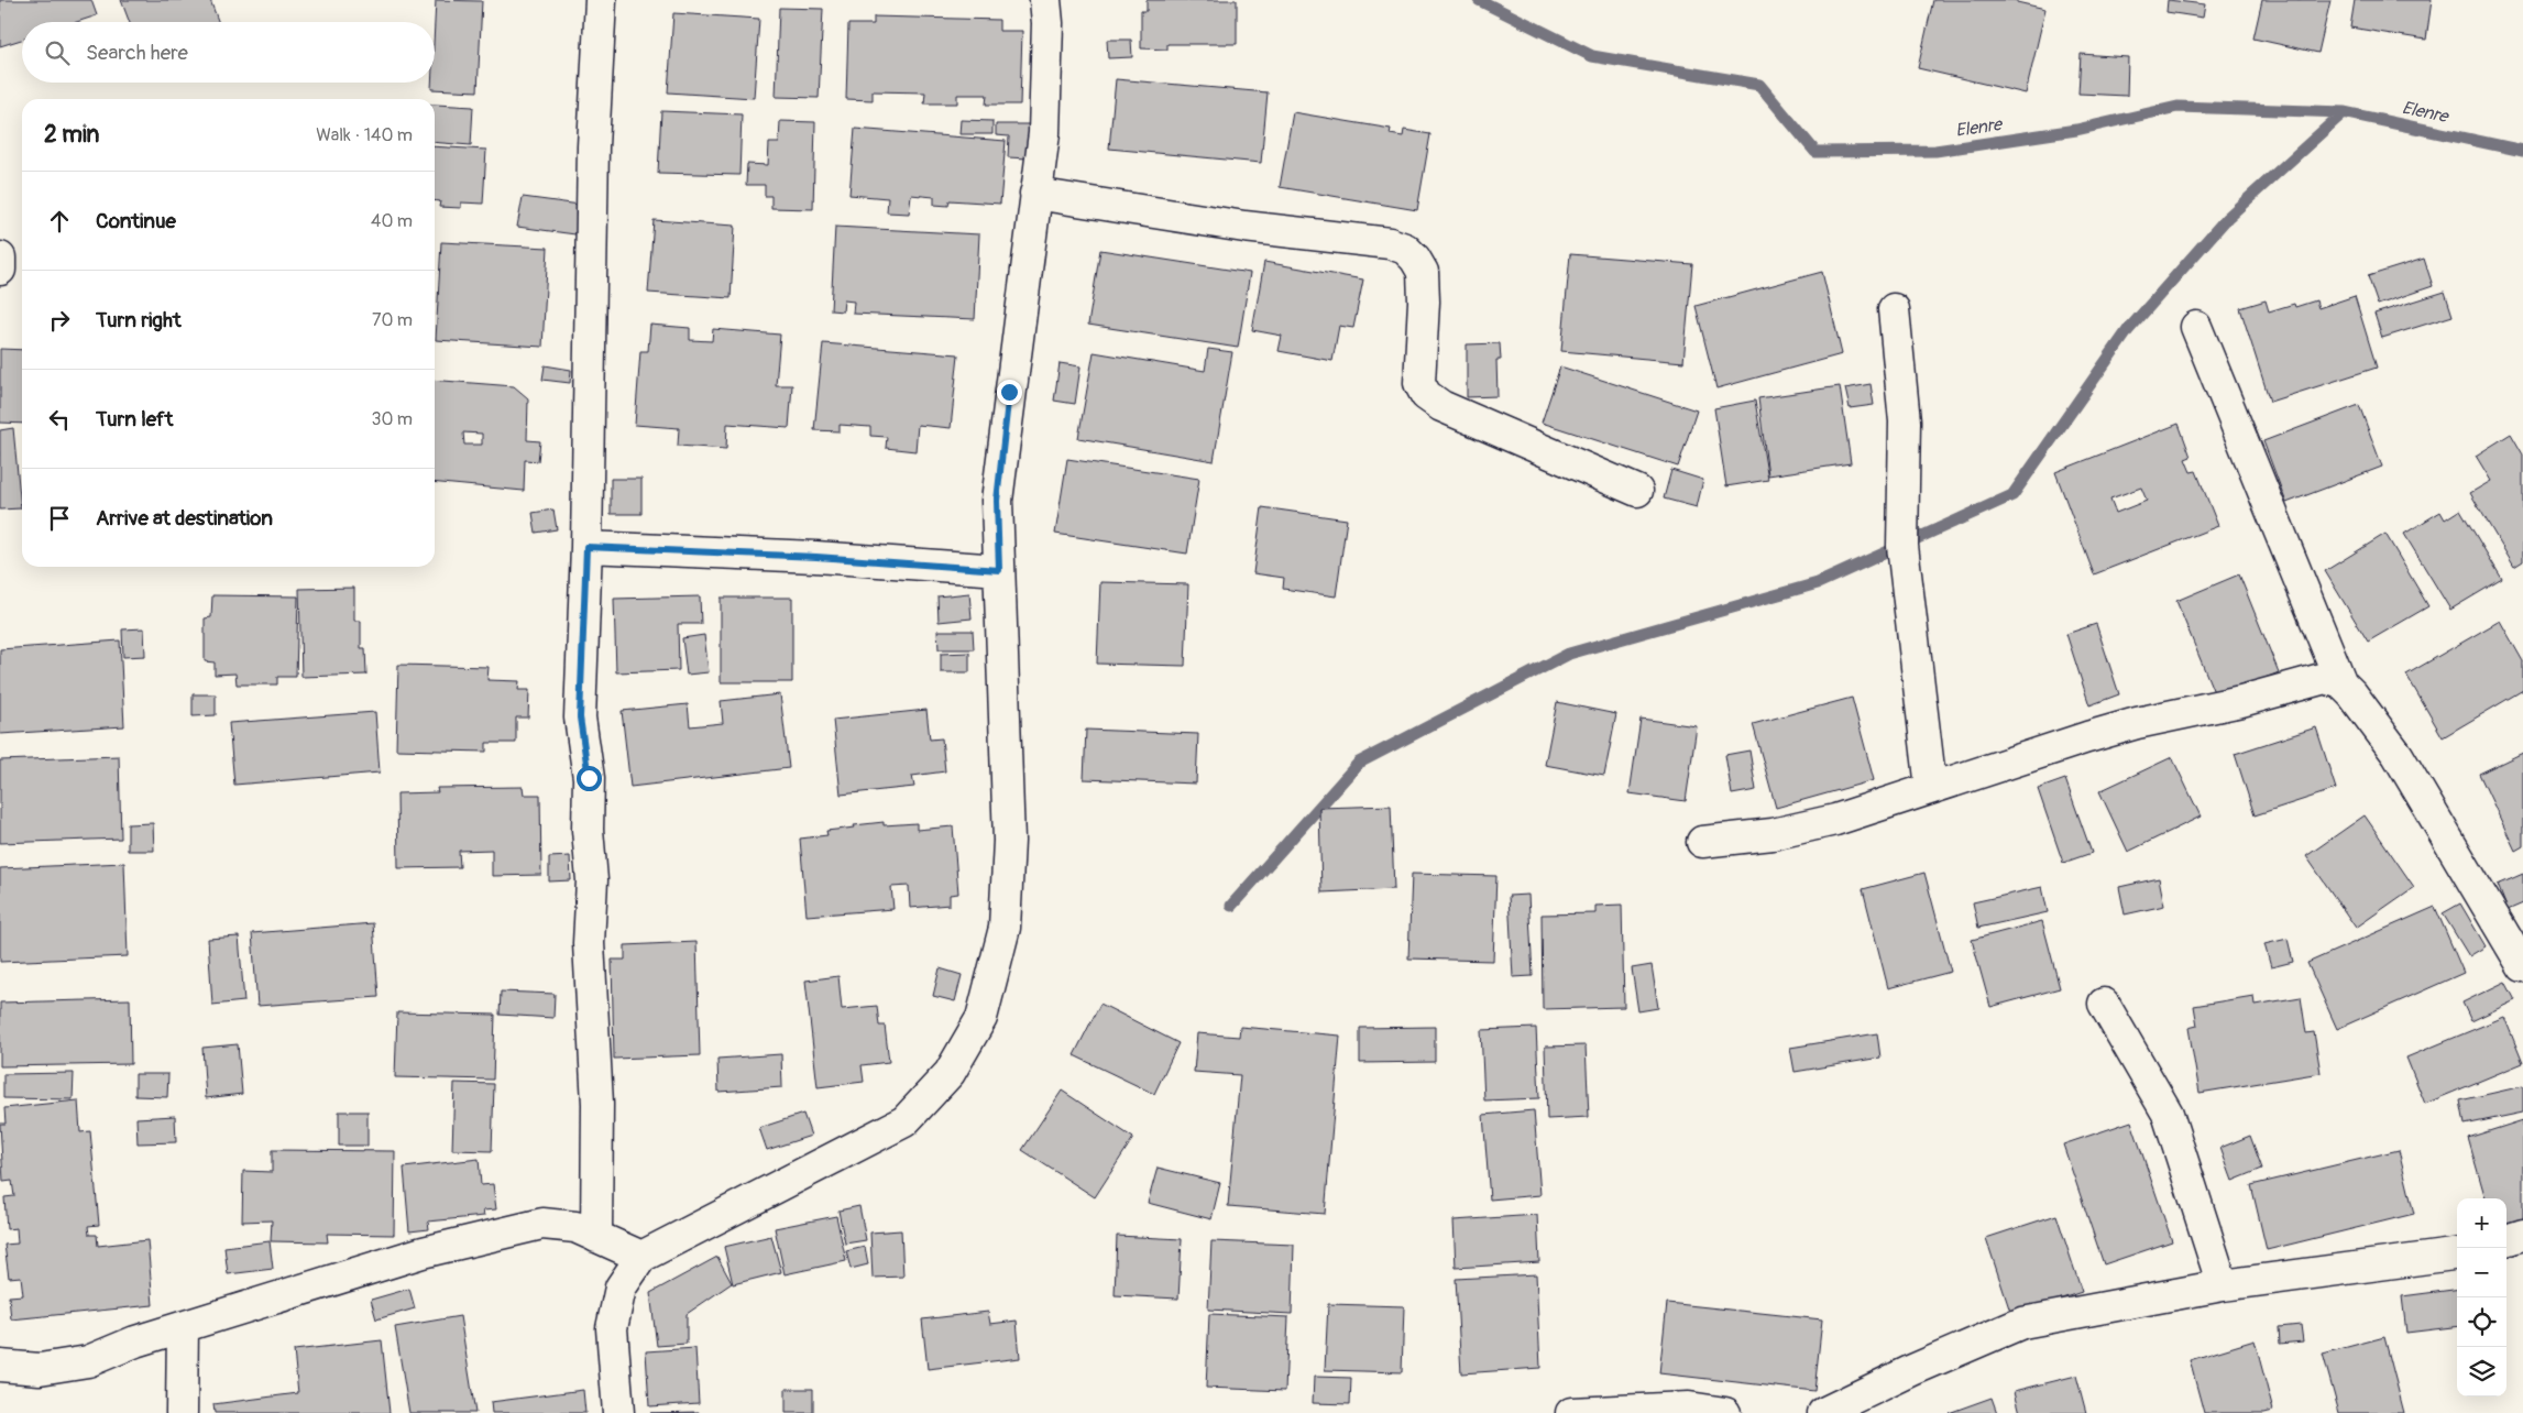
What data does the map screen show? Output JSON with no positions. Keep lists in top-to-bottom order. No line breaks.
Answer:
{"water":["Elenre"],"page":{"search":"Search here","heading":["2 min","Walk · 140 m"],"list":[["Continue","40 m"],["Turn right","70 m"],["Turn left","30 m"],"Arrive at destination"],"map_buttons":["+","−"]}}
